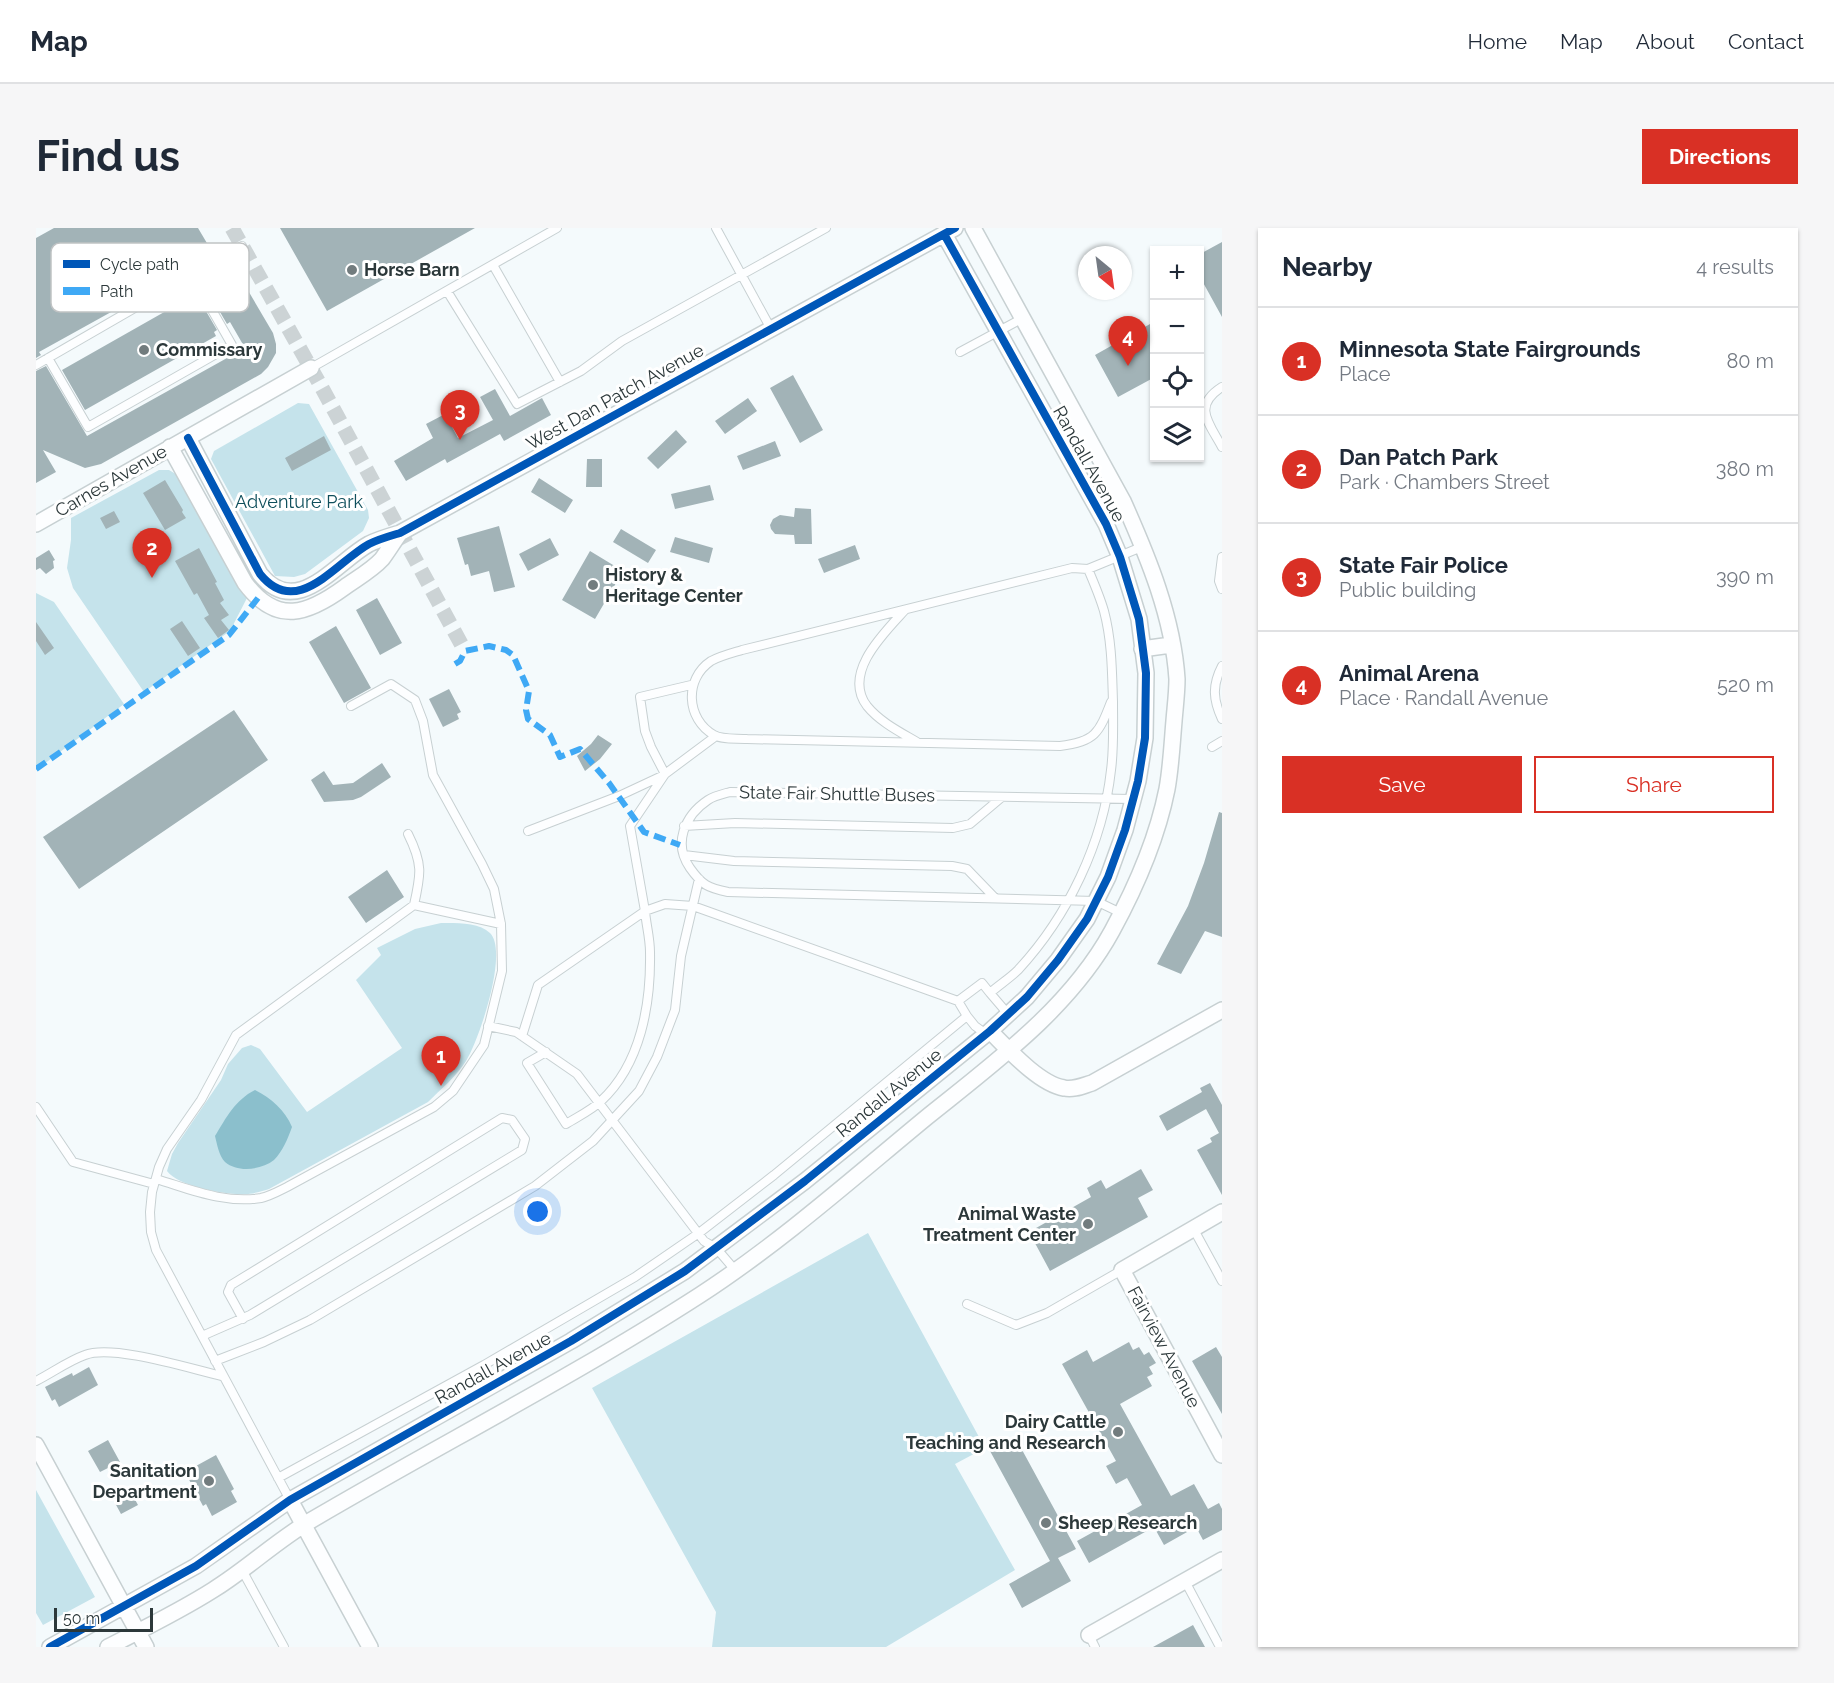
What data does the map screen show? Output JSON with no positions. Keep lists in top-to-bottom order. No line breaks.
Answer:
{"streets":{"street":["West Dan Patch Avenue","Randall Avenue","Carnes Avenue","Fairview Avenue"],"lane":["State Fair Shuttle Buses"]},"crossings":[["West Dan Patch Avenue","Randall Avenue"],["West Dan Patch Avenue","Carnes Avenue"],["Randall Avenue","State Fair Shuttle Buses"]],"parks":["Adventure Park"],"places":["Horse Barn","Commissary","History & Heritage Center","Animal Waste Treatment Center","Dairy Cattle Teaching and Research","Sanitation Department","Sheep Research"],"legend":["Cycle path","Path"],"scale_bar":"50 m","north":"bottom right","page":{"header":"Map","nav":["Home","Map","About","Contact"],"buttons":["Directions",["Save","Share"]],"title":"Find us","heading":["Nearby","4 results"],"map_buttons":["+","−"],"list":[{"mark":"1","name":"Minnesota State Fairgrounds","note":"Place","value":"80 m"},{"mark":"2","name":"Dan Patch Park","note":"Park · Chambers Street","value":"380 m"},{"mark":"3","name":"State Fair Police","note":"Public building","value":"390 m"},{"mark":"4","name":"Animal Arena","note":"Place · Randall Avenue","value":"520 m"}],"pins":["4","3","2","1"],"scale":"50 m"}}
